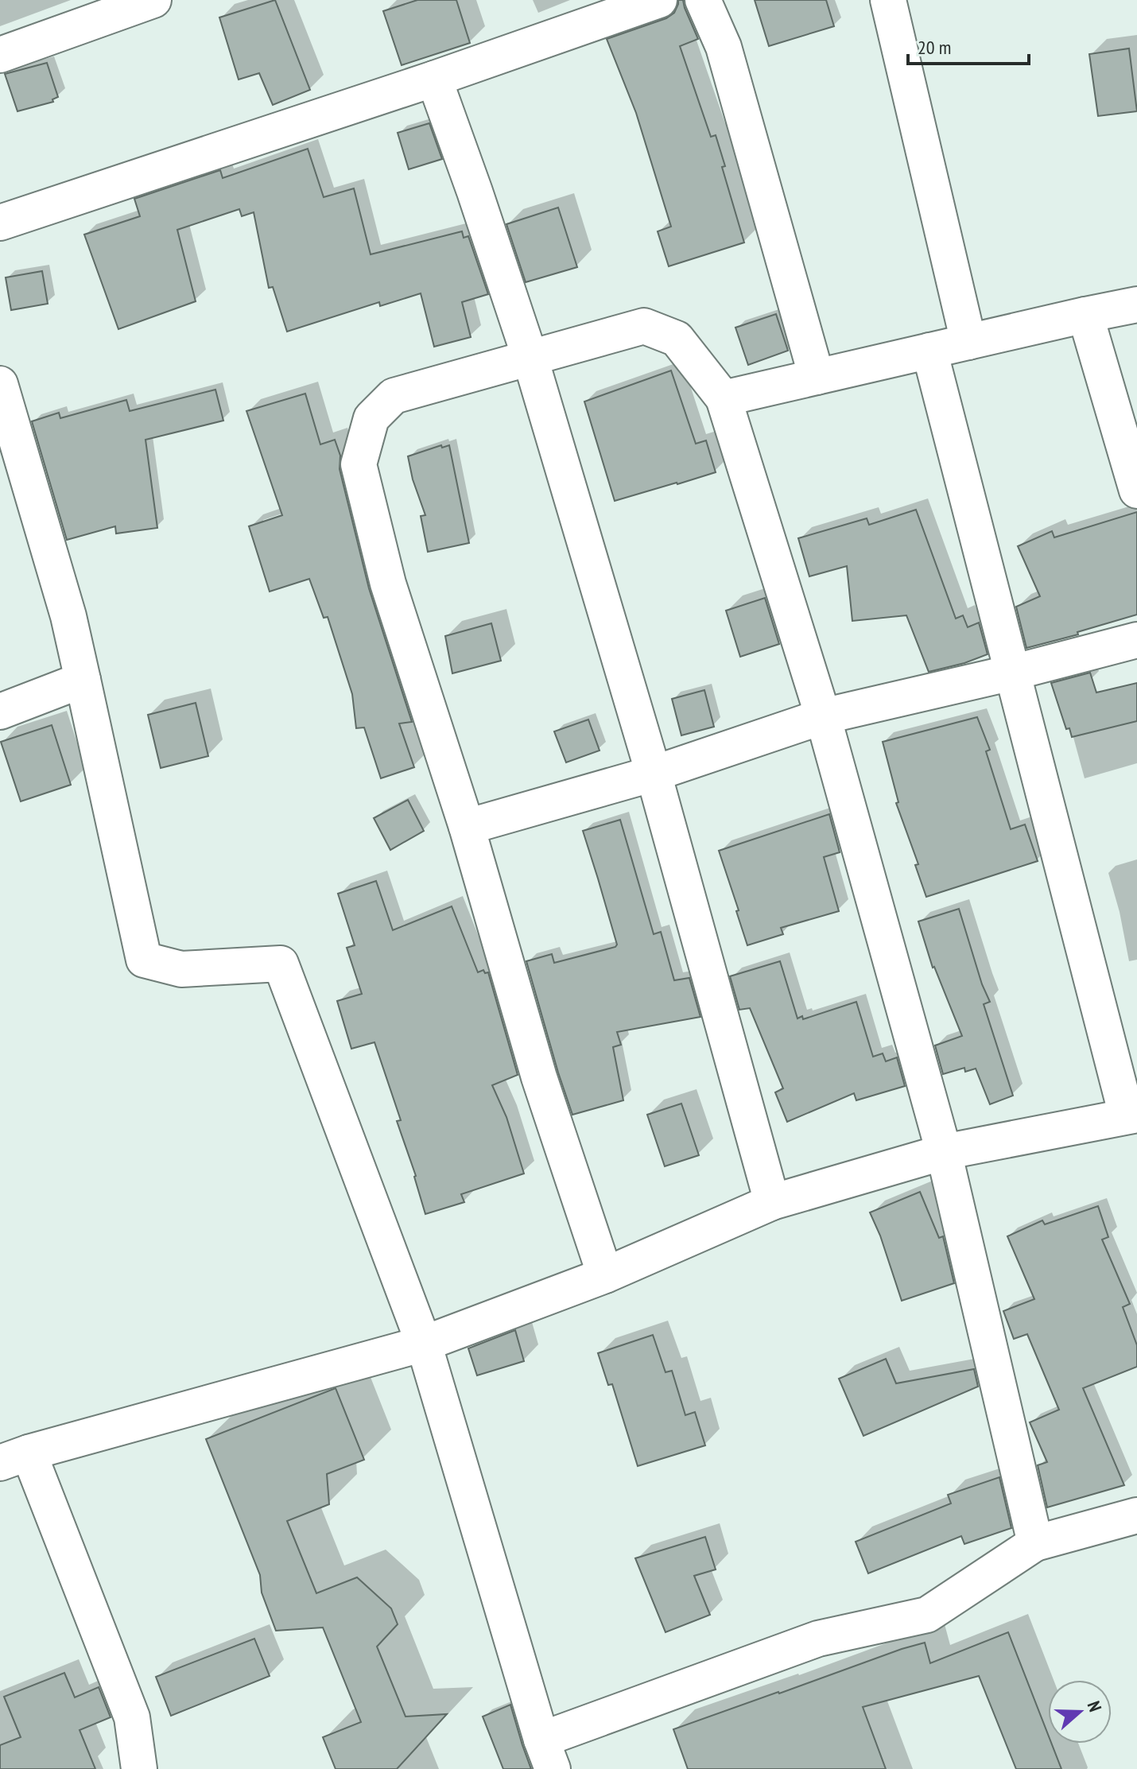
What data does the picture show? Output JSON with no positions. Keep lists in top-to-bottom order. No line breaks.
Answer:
{"scale_bar":"20 m","north":"right"}
